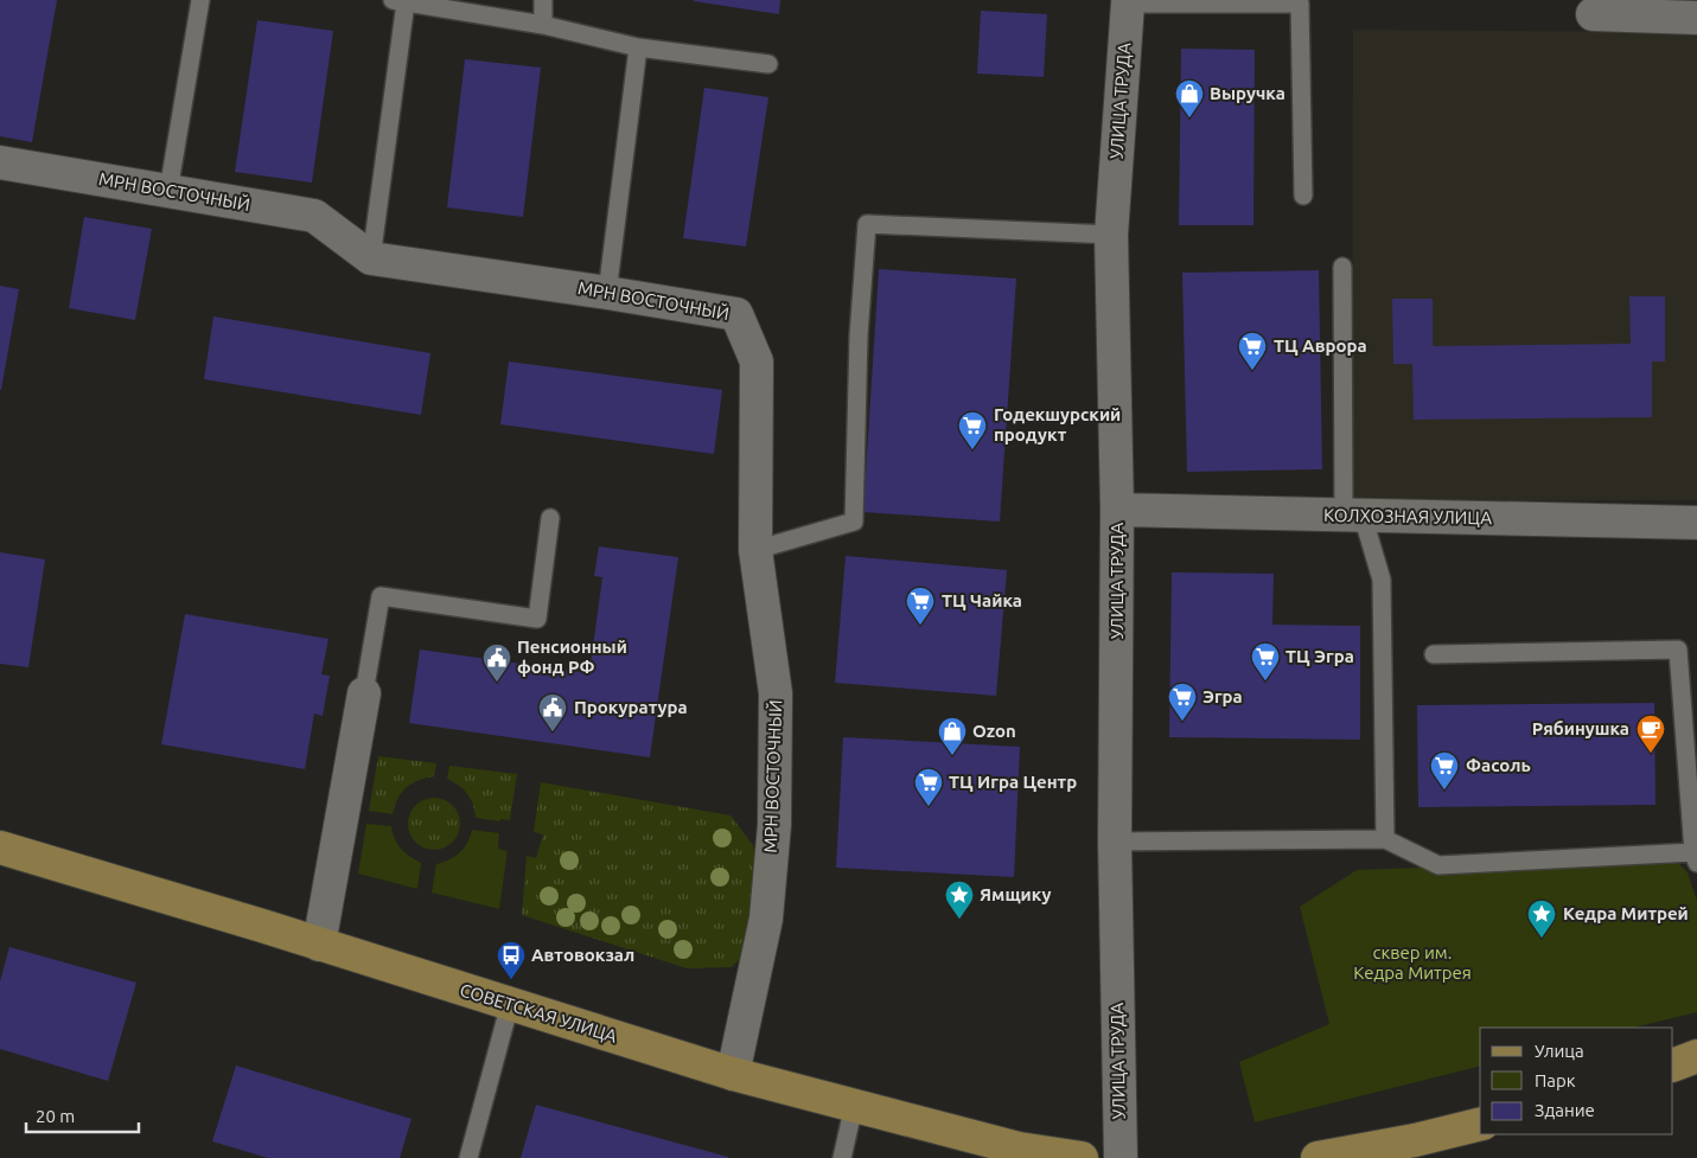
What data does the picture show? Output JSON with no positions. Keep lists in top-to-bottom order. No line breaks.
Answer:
{"streets":{"main road":["СОВЕТСКАЯ УЛИЦА"],"street":["УЛИЦА ТРУДА","МРН ВОСТОЧНЫЙ","КОЛХОЗНАЯ УЛИЦА"]},"crossings":[["УЛИЦА ТРУДА","КОЛХОЗНАЯ УЛИЦА"],["МРН ВОСТОЧНЫЙ","СОВЕТСКАЯ УЛИЦА"]],"parks":["сквер им. Кедра Митрея"],"places":{"shop":["Выручка","Ozon"],"supermarket":["ТЦ Аврора","Годекшурский продукт","ТЦ Чайка","ТЦ Эгра","Эгра","Фасоль","ТЦ Игра Центр"],"public building":["Пенсионный фонд РФ","Прокуратура"],"cafe":["Рябинушка"],"place":["Ямщику","Кедра Митрей"],"bus stop":["Автовокзал"]},"legend":["Улица","Парк","Здание"],"scale_bar":"20 m"}
